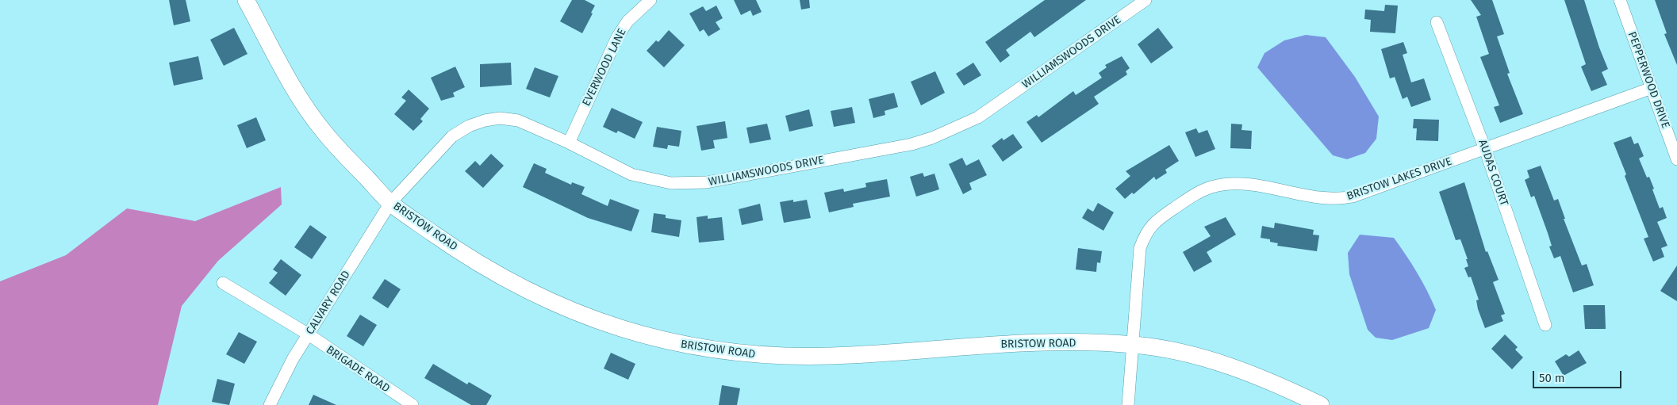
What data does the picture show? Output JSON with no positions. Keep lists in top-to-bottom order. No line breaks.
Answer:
{"streets":{"main road":["BRISTOW ROAD"],"street":["WILLIAMSWOODS DRIVE","EVERWOOD LANE","PEPPERWOOD DRIVE","AUDAS COURT","BRISTOW LAKES DRIVE","CALVARY ROAD","BRIGADE ROAD"]},"crossings":[["WILLIAMSWOODS DRIVE","EVERWOOD LANE"],["WILLIAMSWOODS DRIVE","BRISTOW ROAD"],["WILLIAMSWOODS DRIVE","CALVARY ROAD"],["PEPPERWOOD DRIVE","BRISTOW LAKES DRIVE"],["AUDAS COURT","BRISTOW LAKES DRIVE"],["BRISTOW LAKES DRIVE","BRISTOW ROAD"],["BRISTOW ROAD","CALVARY ROAD"],["CALVARY ROAD","BRIGADE ROAD"]],"scale_bar":"50 m"}
